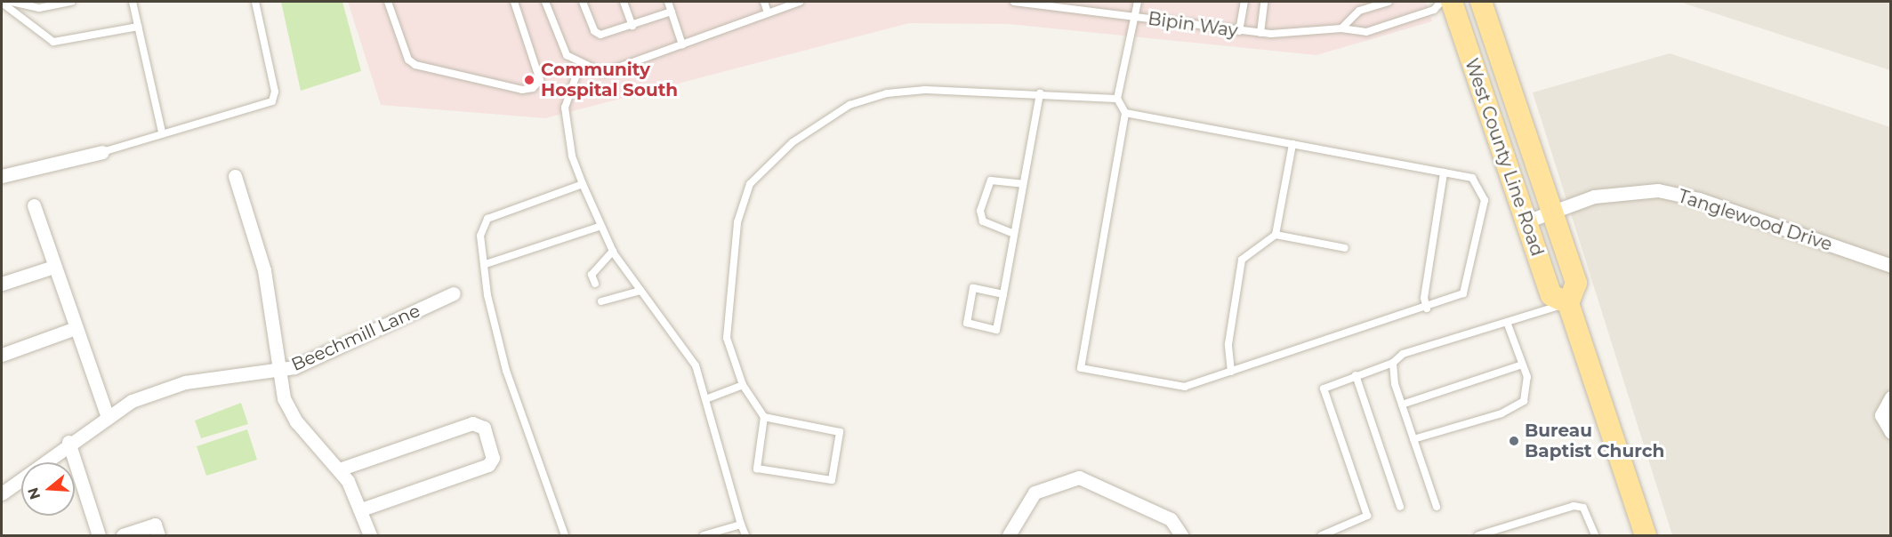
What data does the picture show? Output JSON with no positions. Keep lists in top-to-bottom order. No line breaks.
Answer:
{"streets":{"main road":["West County Line Road"],"street":["Tanglewood Drive","Beechmill Lane"],"lane":["Bipin Way"]},"crossings":[["West County Line Road","Tanglewood Drive"]],"places":["Community Hospital South","Bureau Baptist Church"],"north":"left"}
